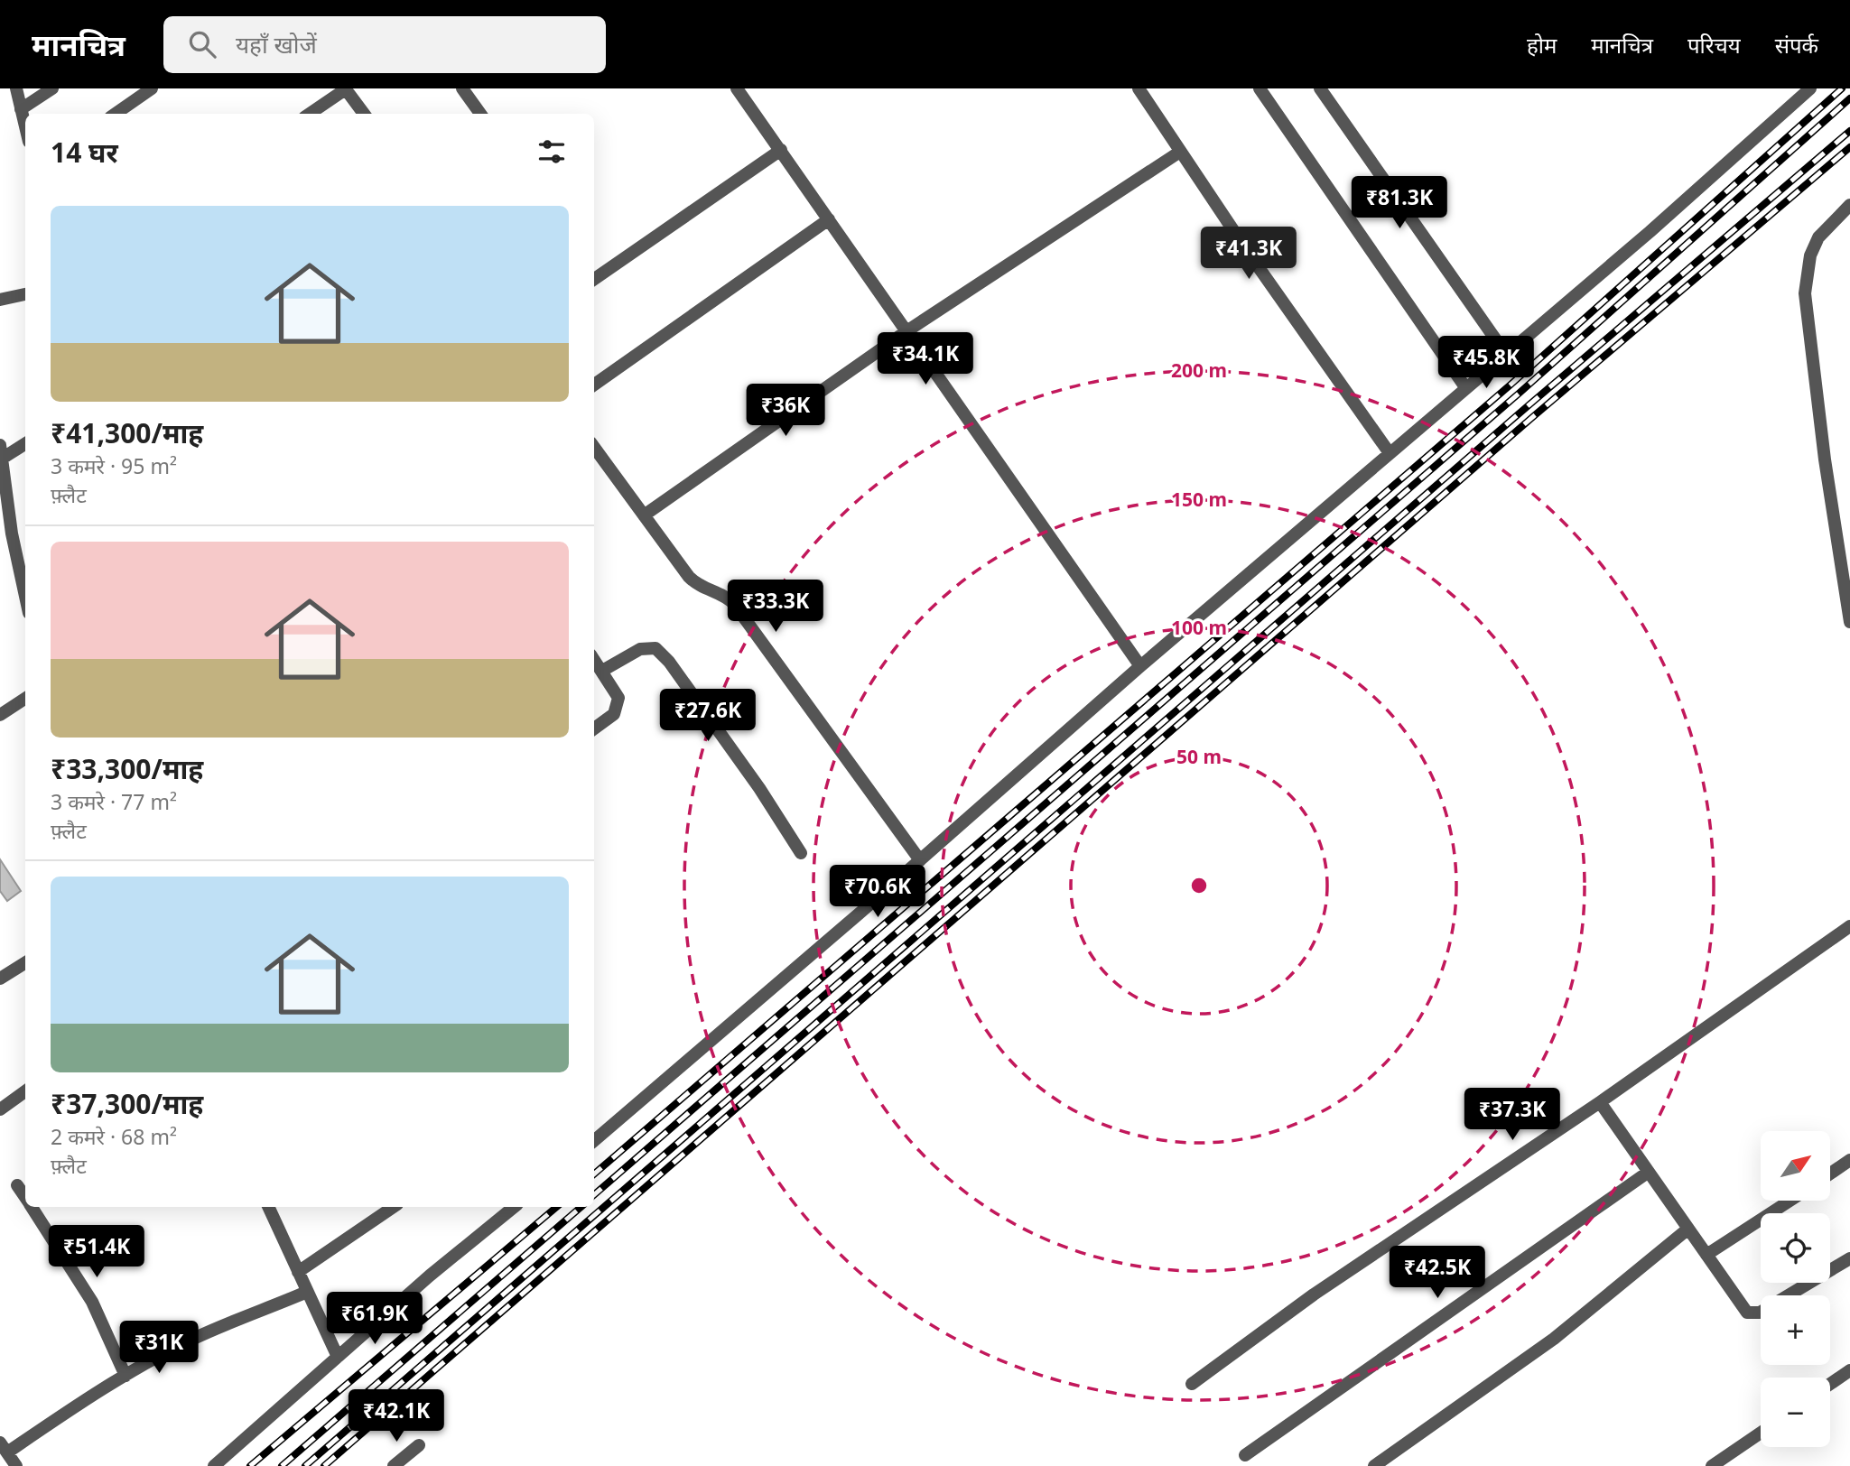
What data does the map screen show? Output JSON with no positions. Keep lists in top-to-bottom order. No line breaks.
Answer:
{"north":"top right","page":{"header":"मानचित्र","search":"यहाँ खोजें","nav":["होम","मानचित्र","परिचय","संपर्क"],"heading":"14 घर","price":["₹81.3K","₹41.3K","₹34.1K","₹45.8K","₹36K","₹33.3K","₹27.6K","₹70.6K","₹37.3K","₹51.4K","₹42.5K","₹61.9K","₹31K","₹42.1K"],"list":[{"name":"₹41,300/माह","note":"3 कमरे · 95 m² · फ़्लैट"},{"name":"₹33,300/माह","note":"3 कमरे · 77 m² · फ़्लैट"},{"name":"₹37,300/माह","note":"2 कमरे · 68 m² · फ़्लैट"}],"map_buttons":["+","−"]},"rings":["200 m","150 m","100 m","50 m"]}
